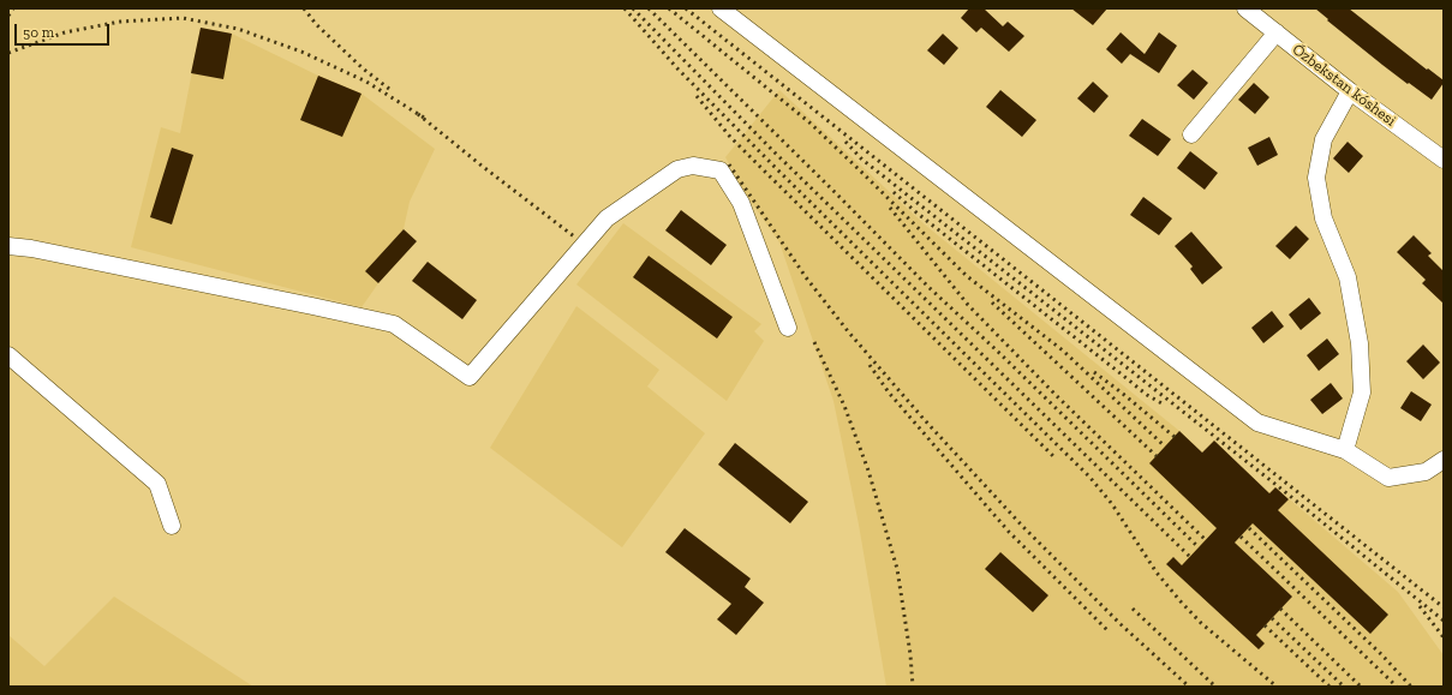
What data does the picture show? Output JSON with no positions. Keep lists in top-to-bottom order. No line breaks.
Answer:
{"streets":{"street":["Ózbekstan kóshesi"]},"scale_bar":"50 m"}
